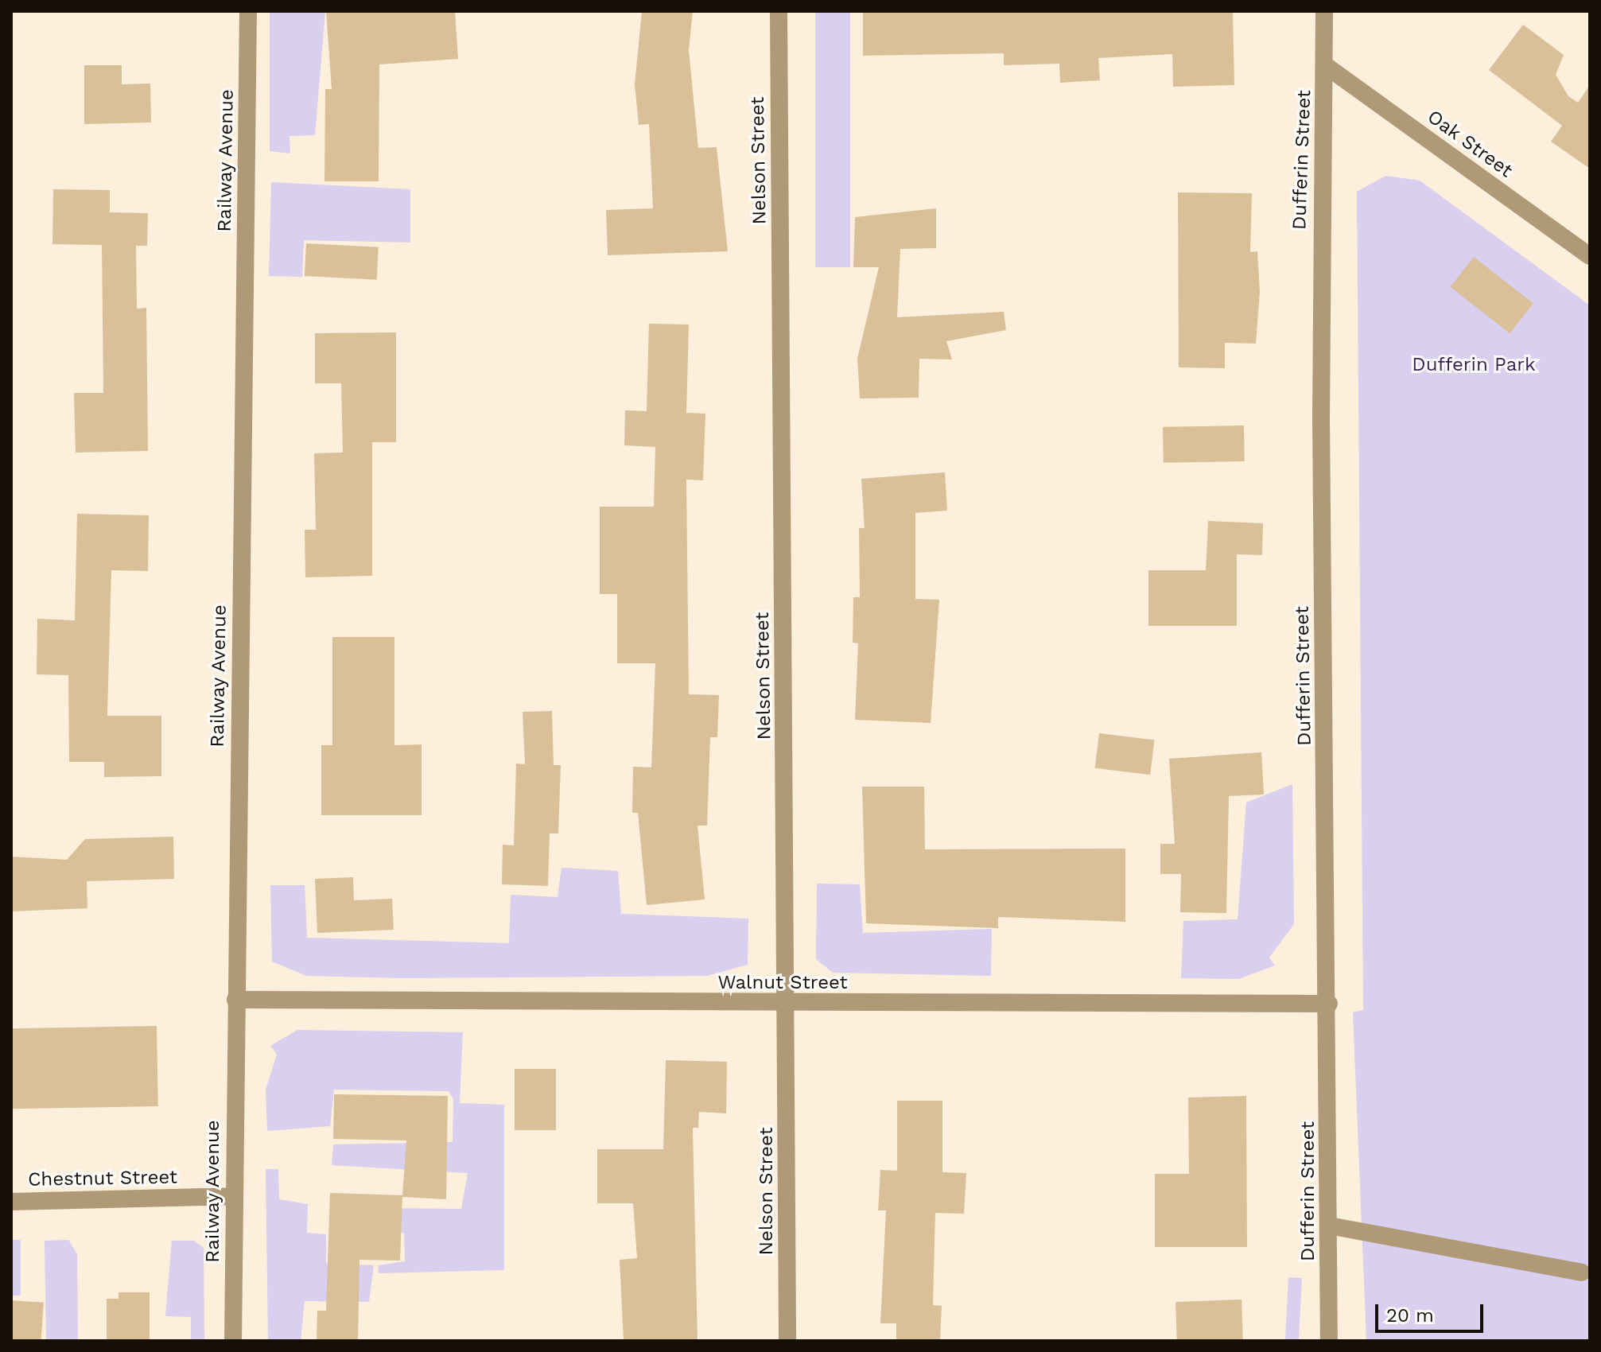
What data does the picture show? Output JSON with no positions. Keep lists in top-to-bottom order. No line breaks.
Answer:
{"streets":{"street":["Oak Street","Dufferin Street","Railway Avenue","Nelson Street","Walnut Street","Chestnut Street"]},"crossings":[["Oak Street","Dufferin Street"],["Dufferin Street","Walnut Street"],["Railway Avenue","Walnut Street"],["Railway Avenue","Chestnut Street"],["Nelson Street","Walnut Street"]],"parks":["Dufferin Park"],"scale_bar":"20 m"}
